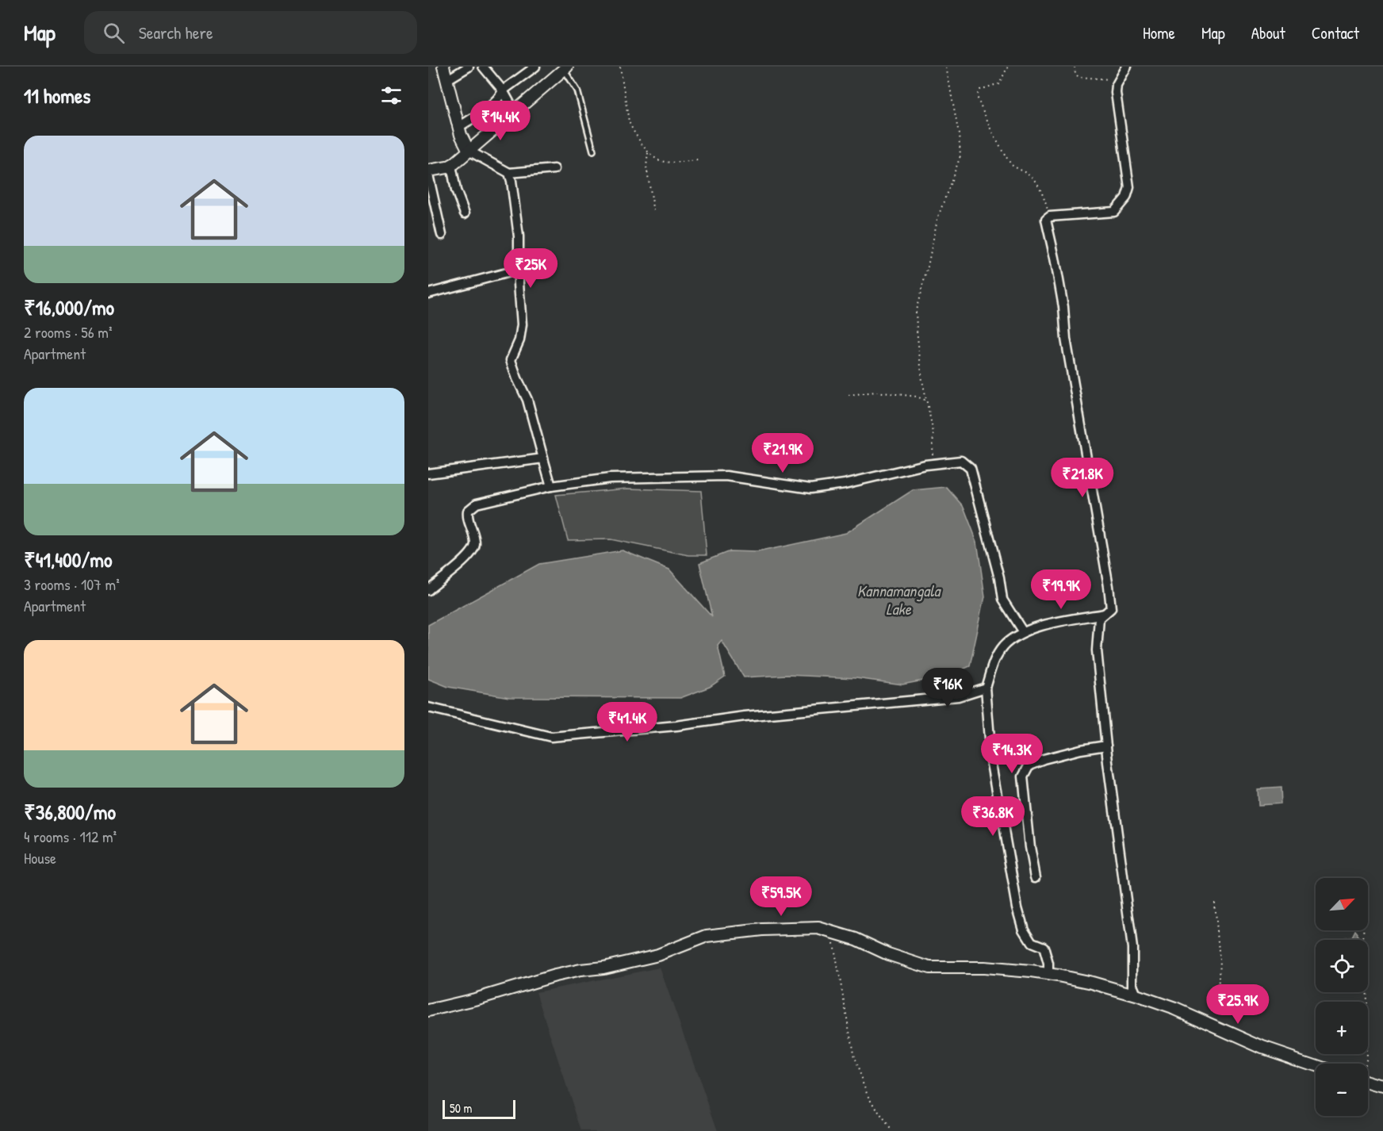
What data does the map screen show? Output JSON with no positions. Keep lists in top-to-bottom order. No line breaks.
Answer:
{"water":["Kannamangala Lake"],"scale_bar":"50 m","north":"top right","page":{"header":"Map","search":"Search here","nav":["Home","Map","About","Contact"],"heading":"11 homes","price":["₹14.4K","₹25K","₹21.9K","₹21.8K","₹19.9K","₹16K","₹41.4K","₹14.3K","₹36.8K","₹59.5K","₹25.9K"],"list":[{"name":"₹16,000/mo","note":"2 rooms · 56 m² · Apartment"},{"name":"₹41,400/mo","note":"3 rooms · 107 m² · Apartment"},{"name":"₹36,800/mo","note":"4 rooms · 112 m² · House"}],"map_buttons":["+","−"],"scale":"50 m"}}
